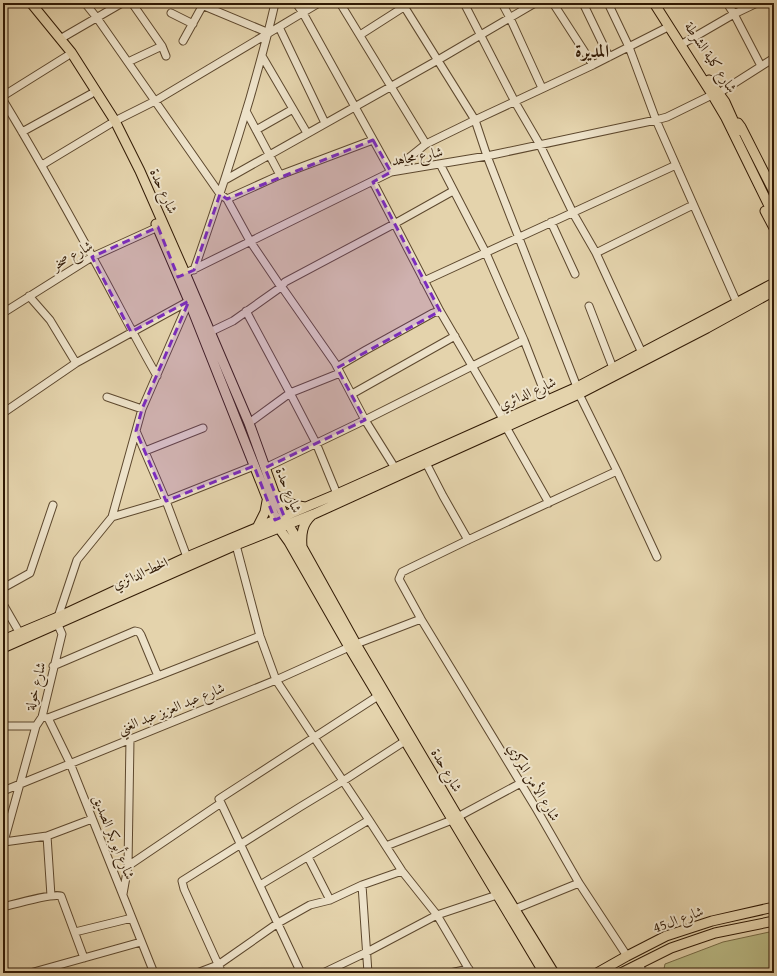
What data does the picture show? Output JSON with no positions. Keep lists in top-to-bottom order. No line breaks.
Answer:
{"streets":{"main road":["شارع كلية الشرطة","شارع حدة","شارع الدائري","الخط الدائري","شارع ال45"],"street":["شارع مجاهد","شارع صخر","شارع خولة","شارع عبد العزيز عبد الغني","شارع الأمن المركزي","شارع أبو بكر الصديق"]},"crossings":[["شارع كلية الشرطة","شارع مجاهد"],["شارع مجاهد","شارع حدة"],["شارع حدة","شارع صخر"],["شارع حدة","شارع الدائري"],["شارع حدة","الخط الدائري"],["شارع حدة","شارع عبد العزيز عبد الغني"],["شارع الدائري","الخط الدائري"],["الخط الدائري","شارع خولة"],["شارع خولة","شارع عبد العزيز عبد الغني"],["شارع خولة","شارع أبو بكر الصديق"],["شارع عبد العزيز عبد الغني","شارع الأمن المركزي"],["شارع عبد العزيز عبد الغني","شارع أبو بكر الصديق"],["شارع الأمن المركزي","شارع ال45"]],"districts":["المديرة"]}
